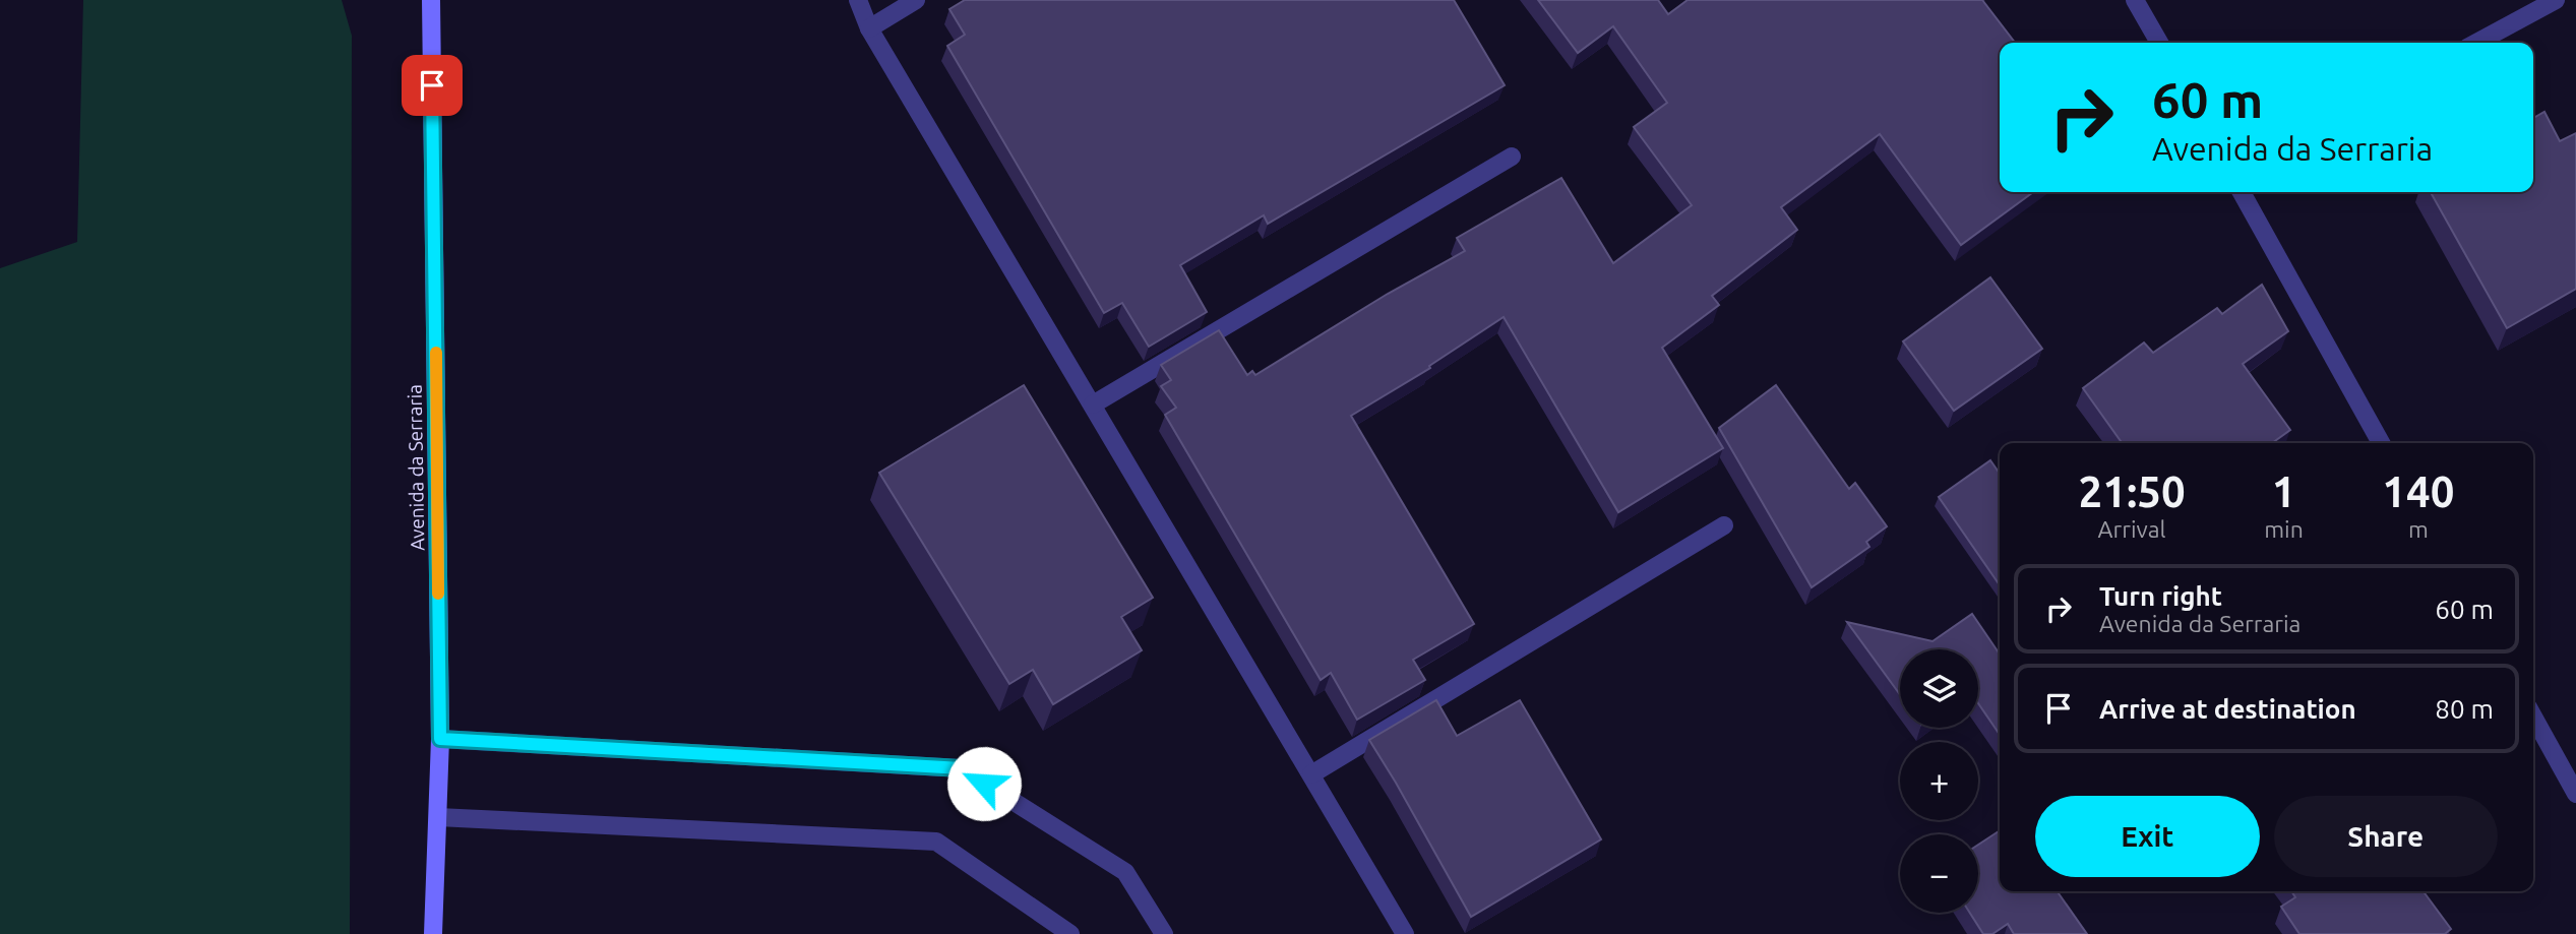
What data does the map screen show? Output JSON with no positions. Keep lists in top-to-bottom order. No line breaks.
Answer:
{"streets":{"main road":["Avenida da Serraria"]},"page":{"turn":["60 m","Avenida da Serraria"],"eta":["21:50","Arrival","1","min","140","m"],"list":[{"name":"Turn right","note":"Avenida da Serraria","value":"60 m"},{"name":"Arrive at destination","value":"80 m"}],"map_buttons":["+","−"],"buttons":["Exit","Share"]}}
